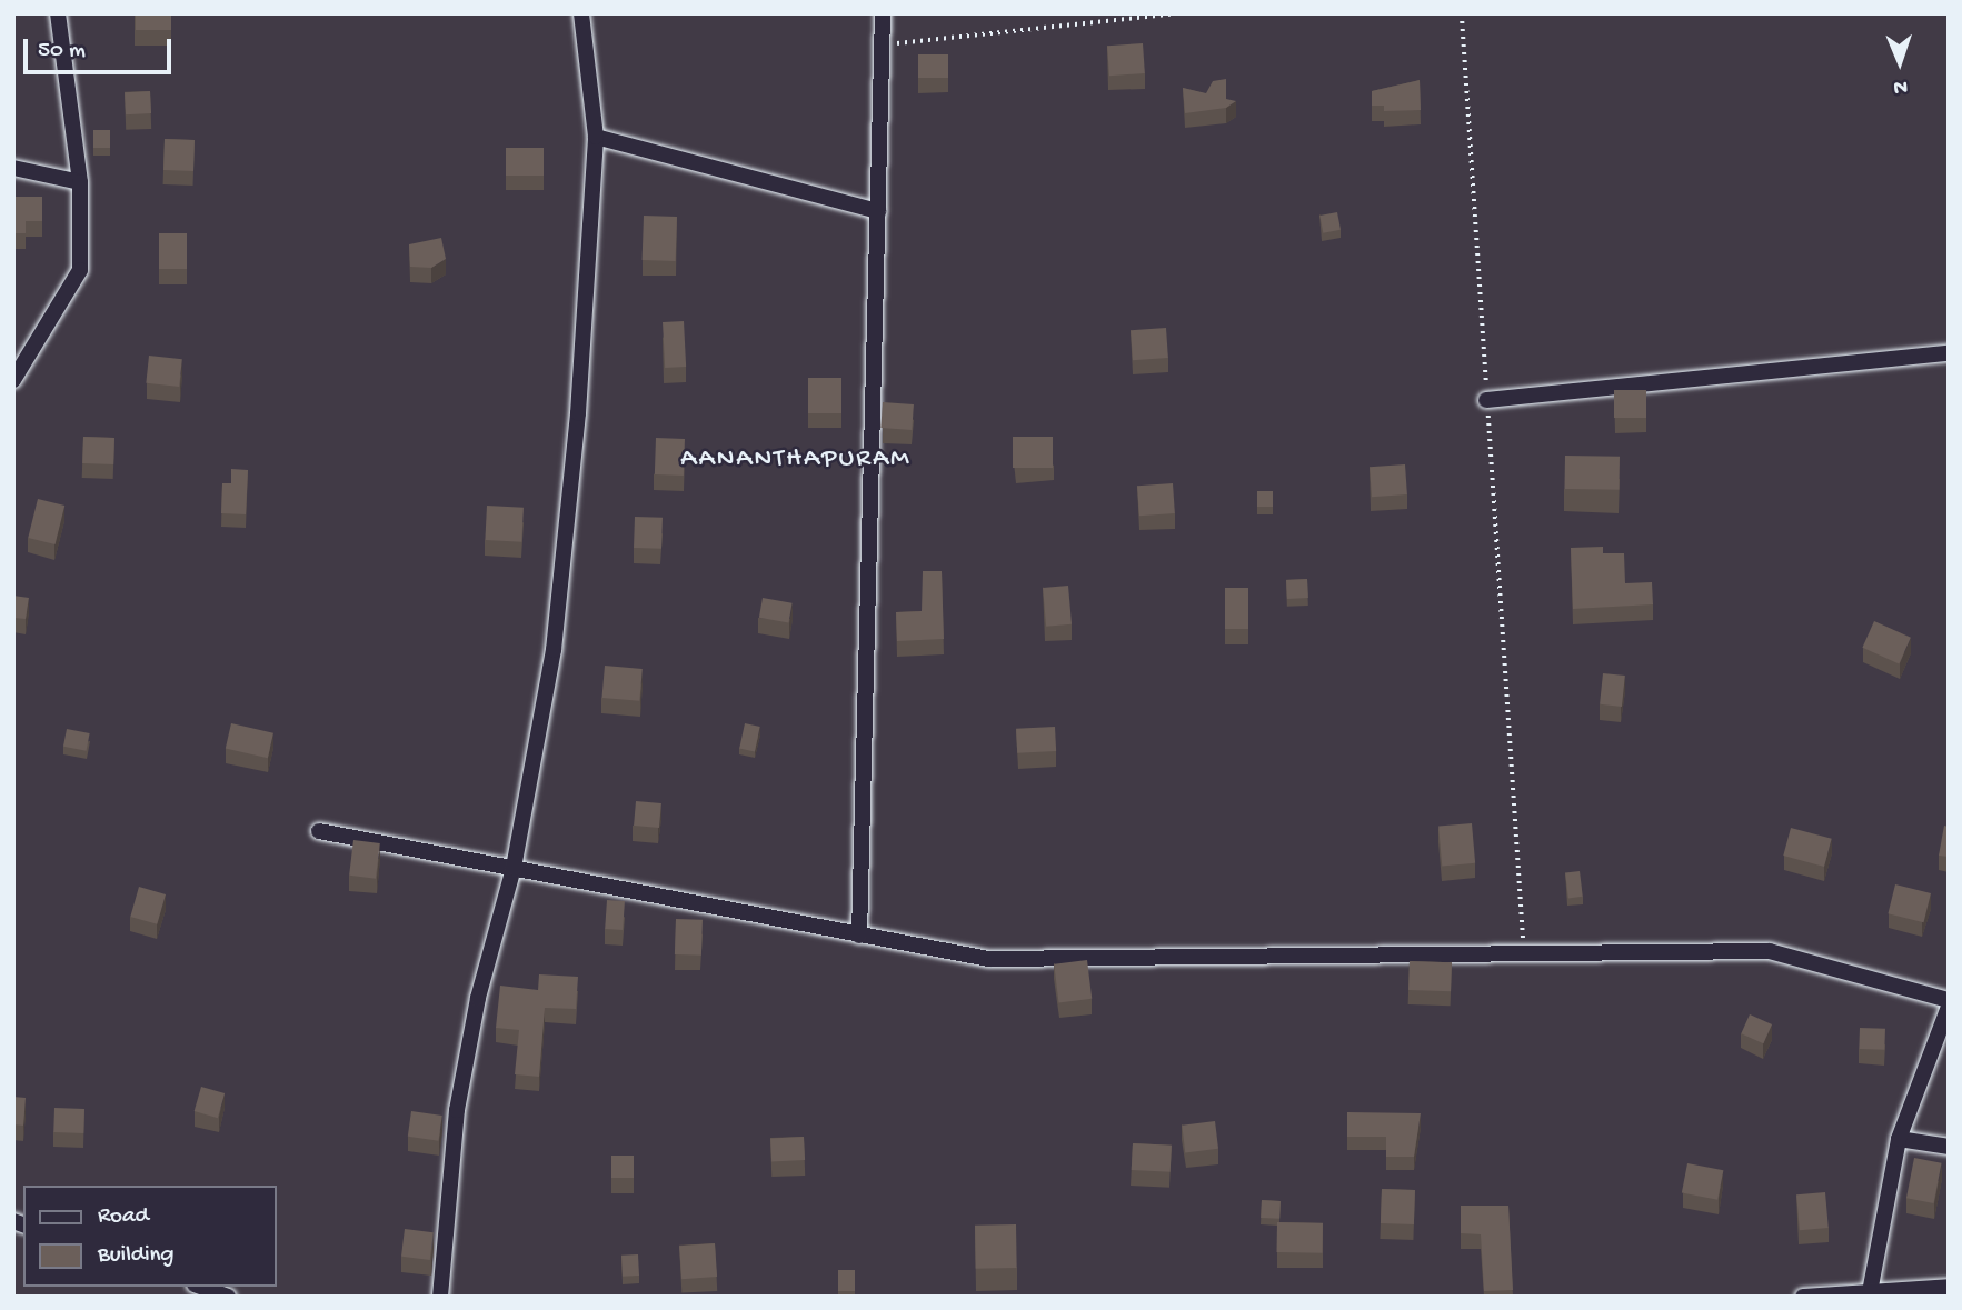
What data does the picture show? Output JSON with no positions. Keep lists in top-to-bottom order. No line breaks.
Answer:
{"districts":["AANANTHAPURAM"],"legend":["Road","Building"],"scale_bar":"50 m","north":"bottom"}
